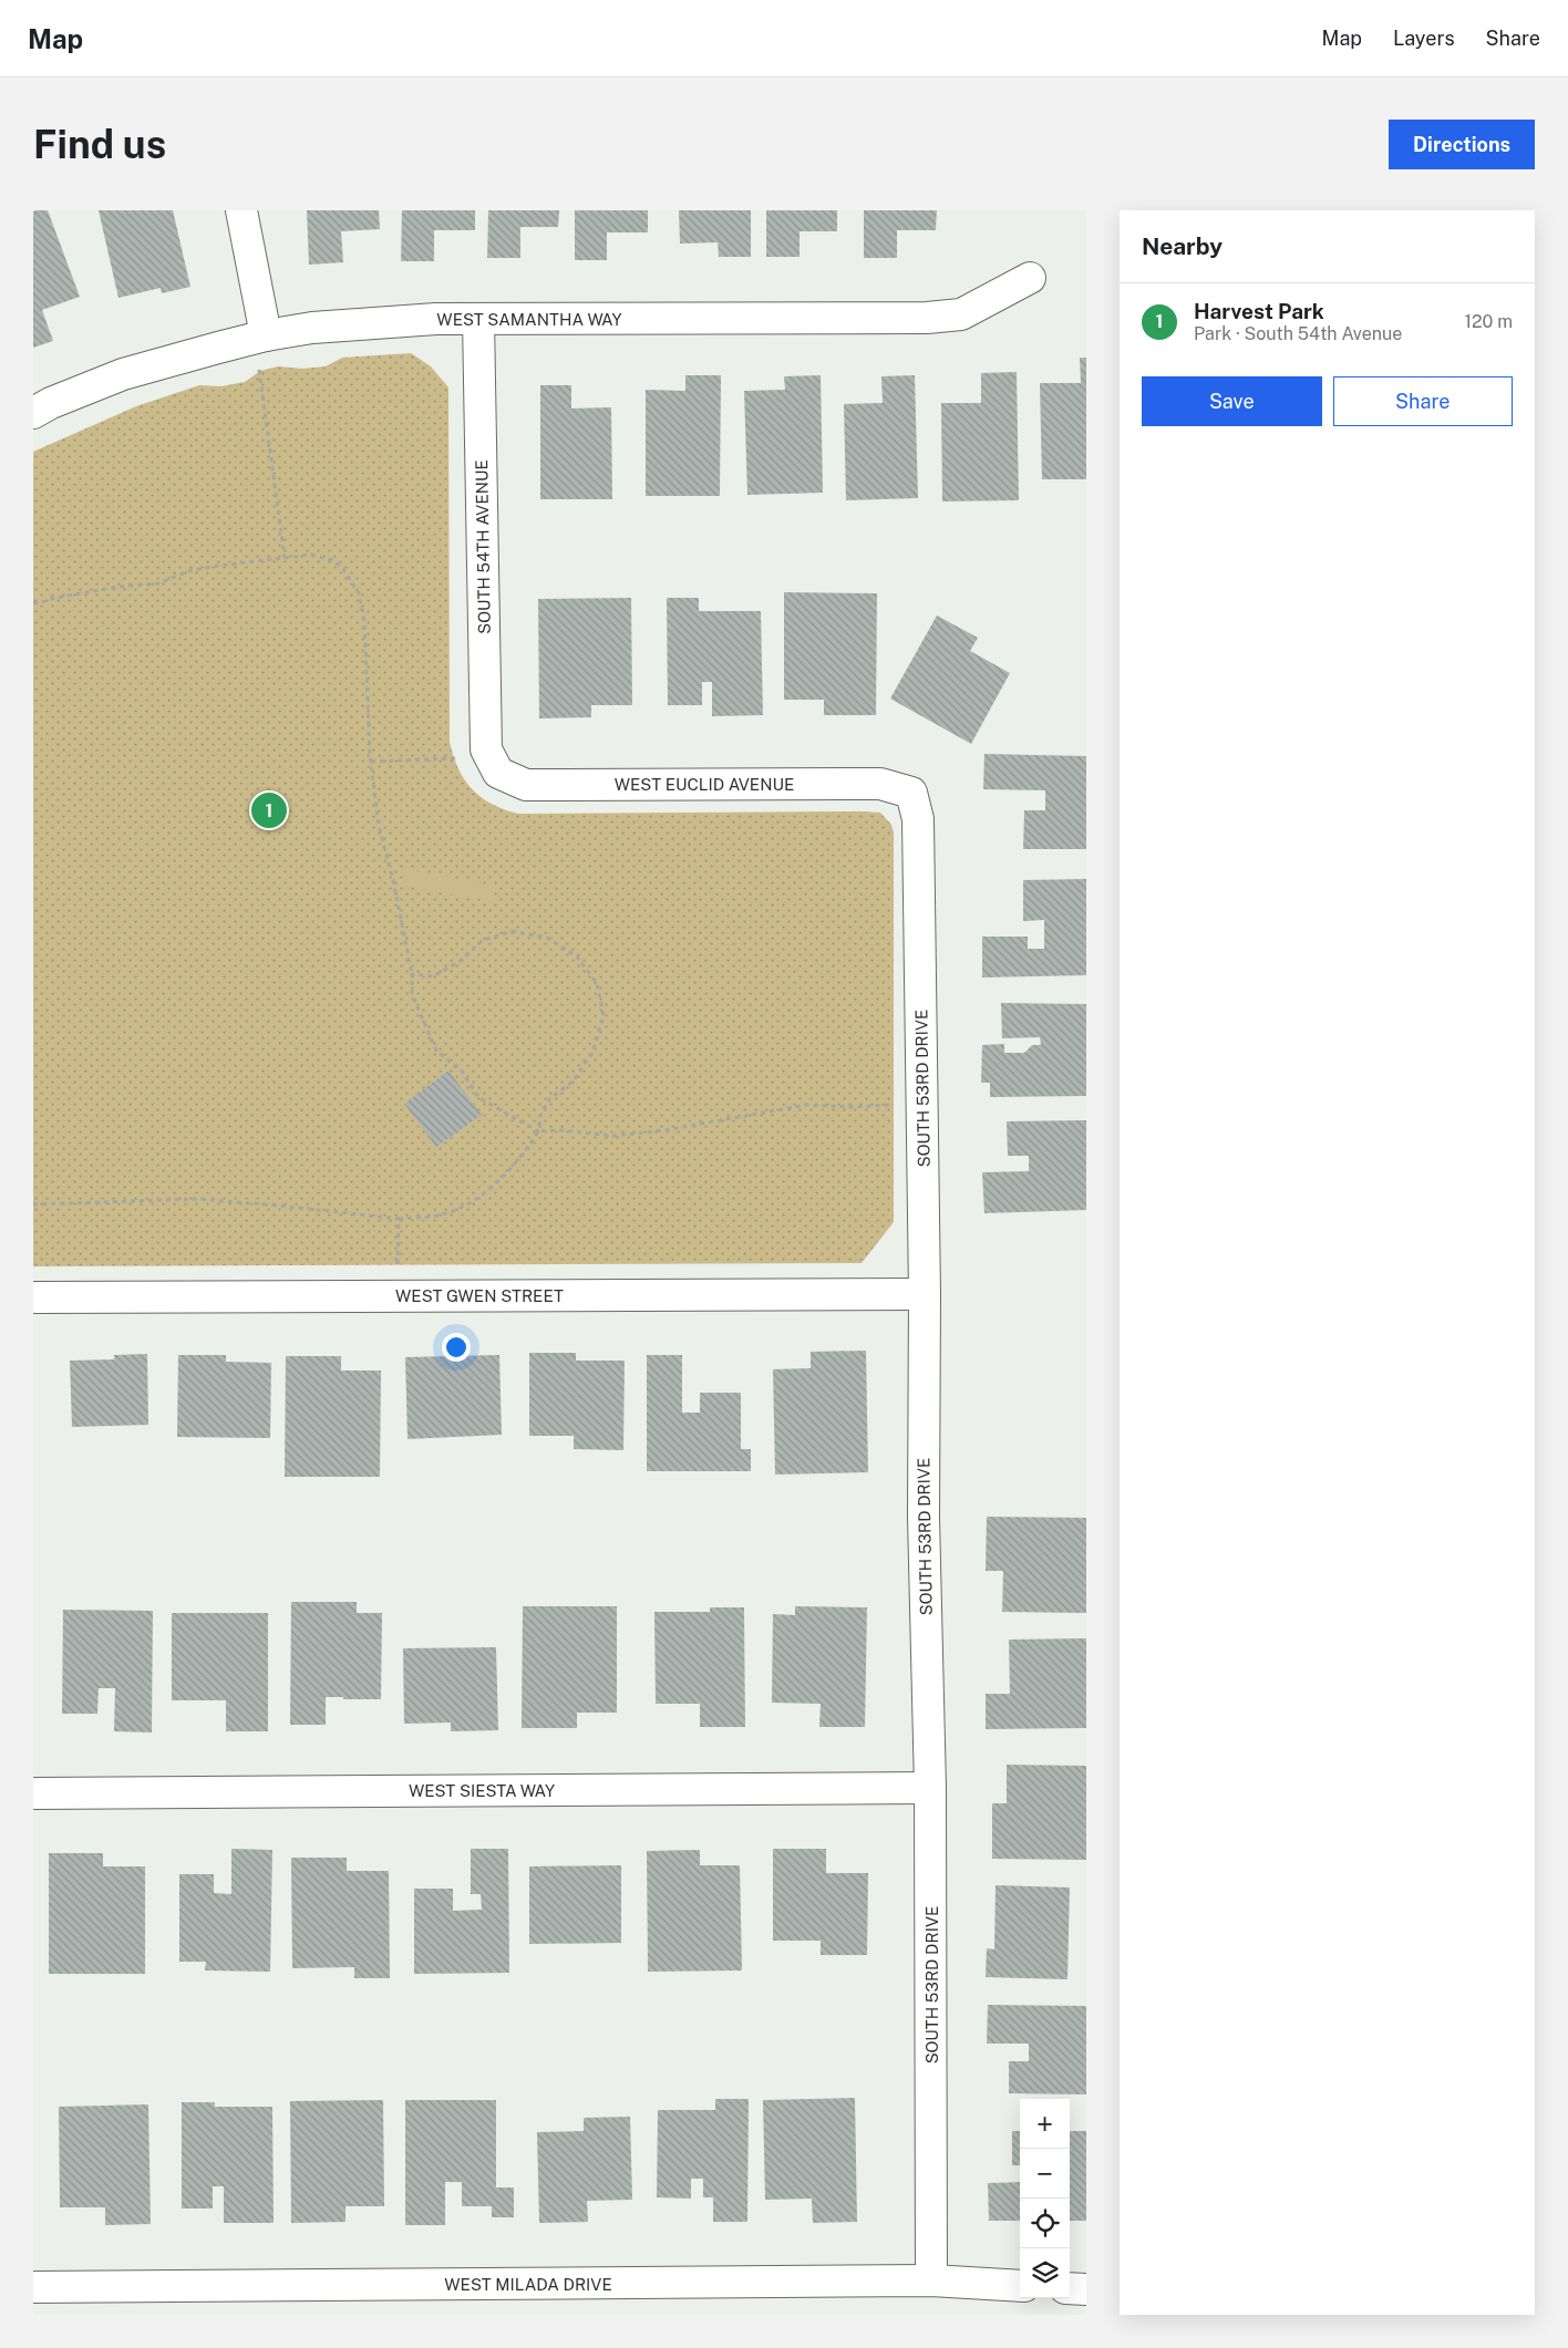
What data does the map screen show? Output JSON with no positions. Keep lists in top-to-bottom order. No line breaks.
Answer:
{"streets":{"street":["WEST SAMANTHA WAY","SOUTH 54TH AVENUE","WEST EUCLID AVENUE","SOUTH 53RD DRIVE","WEST GWEN STREET","WEST SIESTA WAY","WEST MILADA DRIVE"]},"crossings":[["WEST SAMANTHA WAY","SOUTH 54TH AVENUE"],["SOUTH 54TH AVENUE","WEST EUCLID AVENUE"],["WEST EUCLID AVENUE","SOUTH 53RD DRIVE"],["SOUTH 53RD DRIVE","WEST GWEN STREET"],["SOUTH 53RD DRIVE","WEST SIESTA WAY"],["SOUTH 53RD DRIVE","WEST MILADA DRIVE"]],"page":{"header":"Map","nav":["Map","Layers","Share"],"buttons":["Directions",["Save","Share"]],"title":"Find us","heading":"Nearby","list":[{"mark":"1","name":"Harvest Park","note":"Park · South 54th Avenue","value":"120 m"}],"pins":"1","map_buttons":["+","−"]}}
